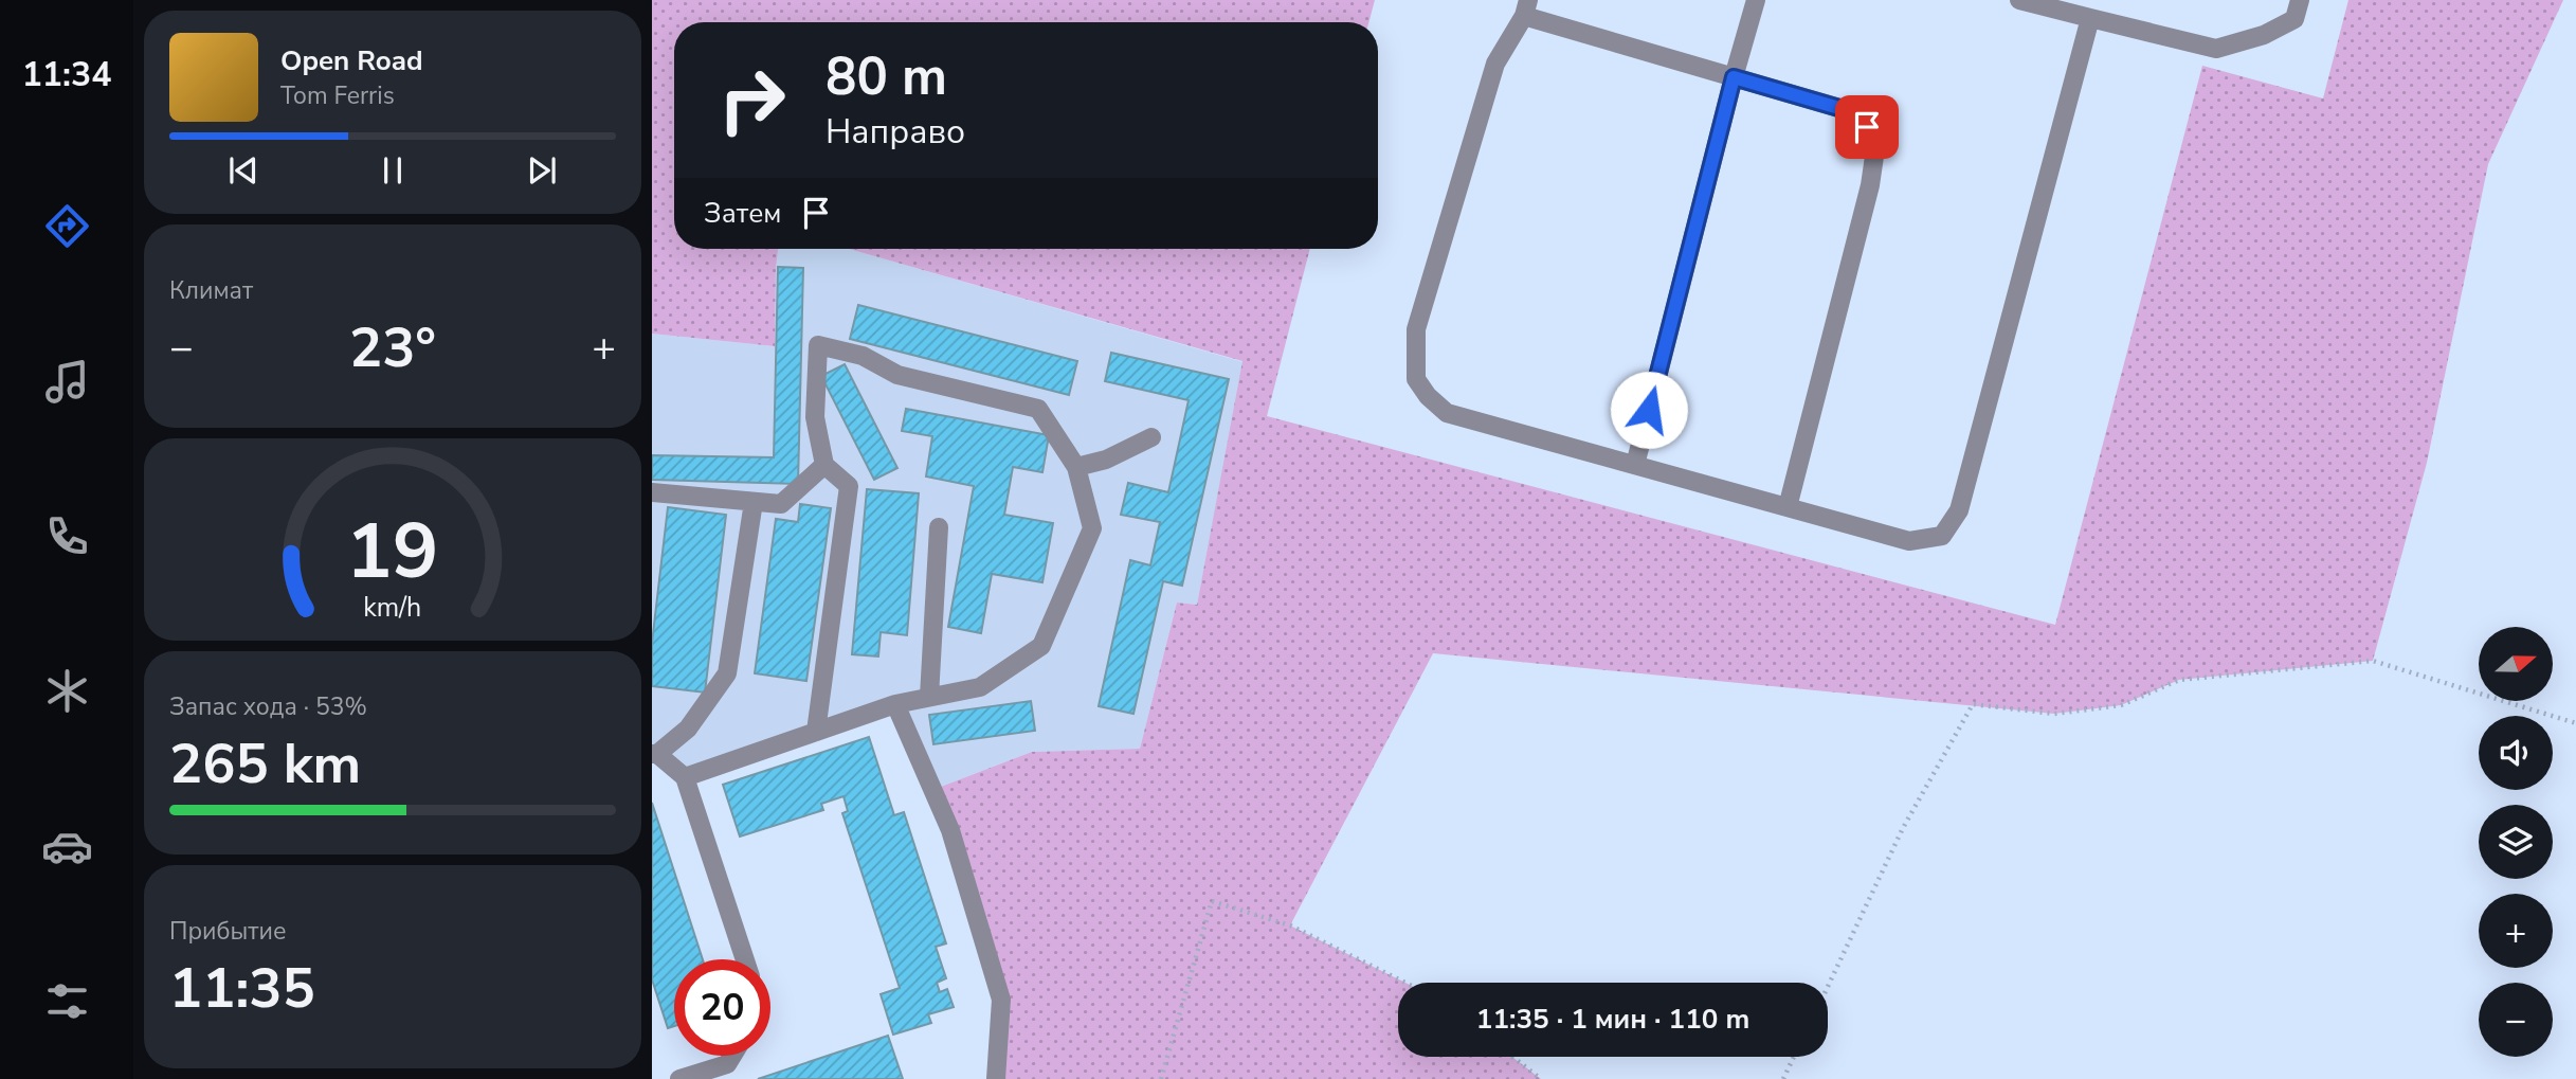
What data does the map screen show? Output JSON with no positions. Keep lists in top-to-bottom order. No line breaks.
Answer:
{"north":"right","page":{"tabs":"11:34","turn":["80 m","Направо"],"song":["Open Road","Tom Ferris"],"then":"Затем","tile":["Климат",["Запас хода · 53%","265 km"],["Прибытие","11:35"]],"heat":["−","23°","+"],"map_buttons":["+","−"],"limit":"20","trip":"11:35 · 1 мин · 110 m","gauge":["19","km/h"]}}
